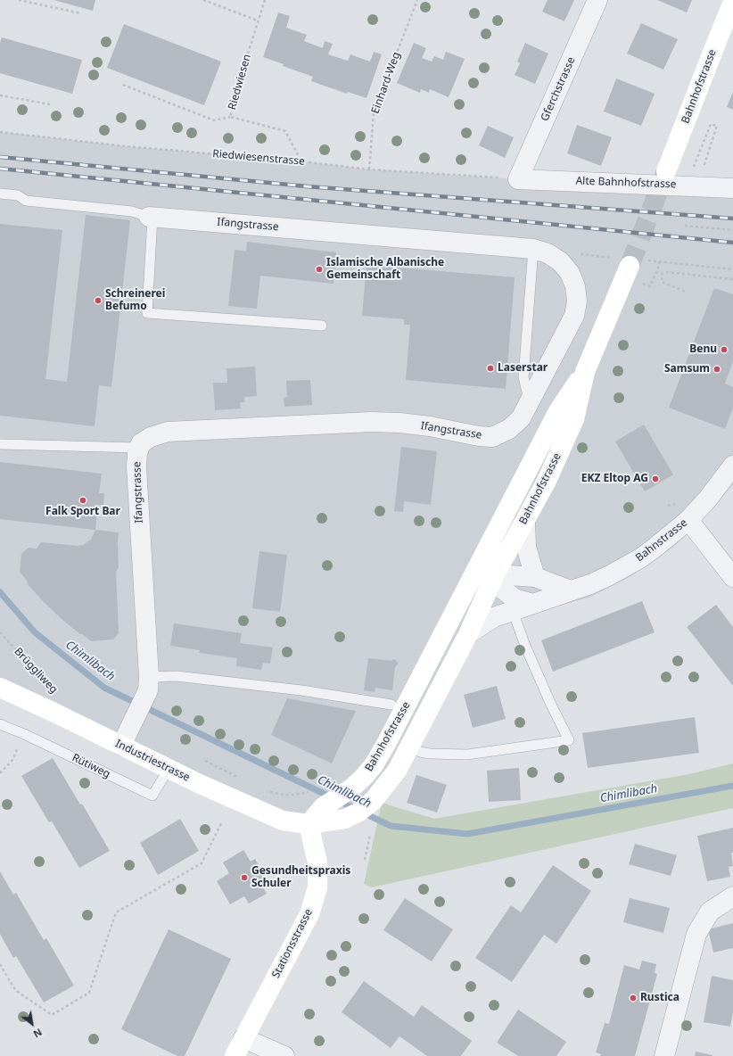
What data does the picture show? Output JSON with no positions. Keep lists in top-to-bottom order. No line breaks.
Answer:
{"streets":{"main road":["Bahnhofstrasse","Industriestrasse","Stationsstrasse"],"street":["Gferchstrasse","Alte Bahnhofstrasse","Ifangstrasse","Bahnstrasse"],"lane":["Rütiweg"],"path":["Riedwiesen","Einhard-Weg","Riedwiesenstrasse","Brüggliweg"]},"crossings":[["Riedwiesen","Riedwiesenstrasse"],["Einhard-Weg","Riedwiesenstrasse"],["Bahnhofstrasse","Bahnstrasse"],["Bahnhofstrasse","Industriestrasse"],["Bahnhofstrasse","Stationsstrasse"],["Gferchstrasse","Riedwiesenstrasse"],["Gferchstrasse","Alte Bahnhofstrasse"],["Riedwiesenstrasse","Alte Bahnhofstrasse"],["Ifangstrasse","Industriestrasse"],["Brüggliweg","Industriestrasse"],["Industriestrasse","Rütiweg"],["Industriestrasse","Stationsstrasse"]],"water":["Chimlibach"],"places":["Islamische Albanische Gemeinschaft","Schreinerei Befumo","Benu","Laserstar","Samsum","EKZ Eltop AG","Falk Sport Bar","Gesundheitspraxis Schuler","Rustica"],"north":"bottom right"}
